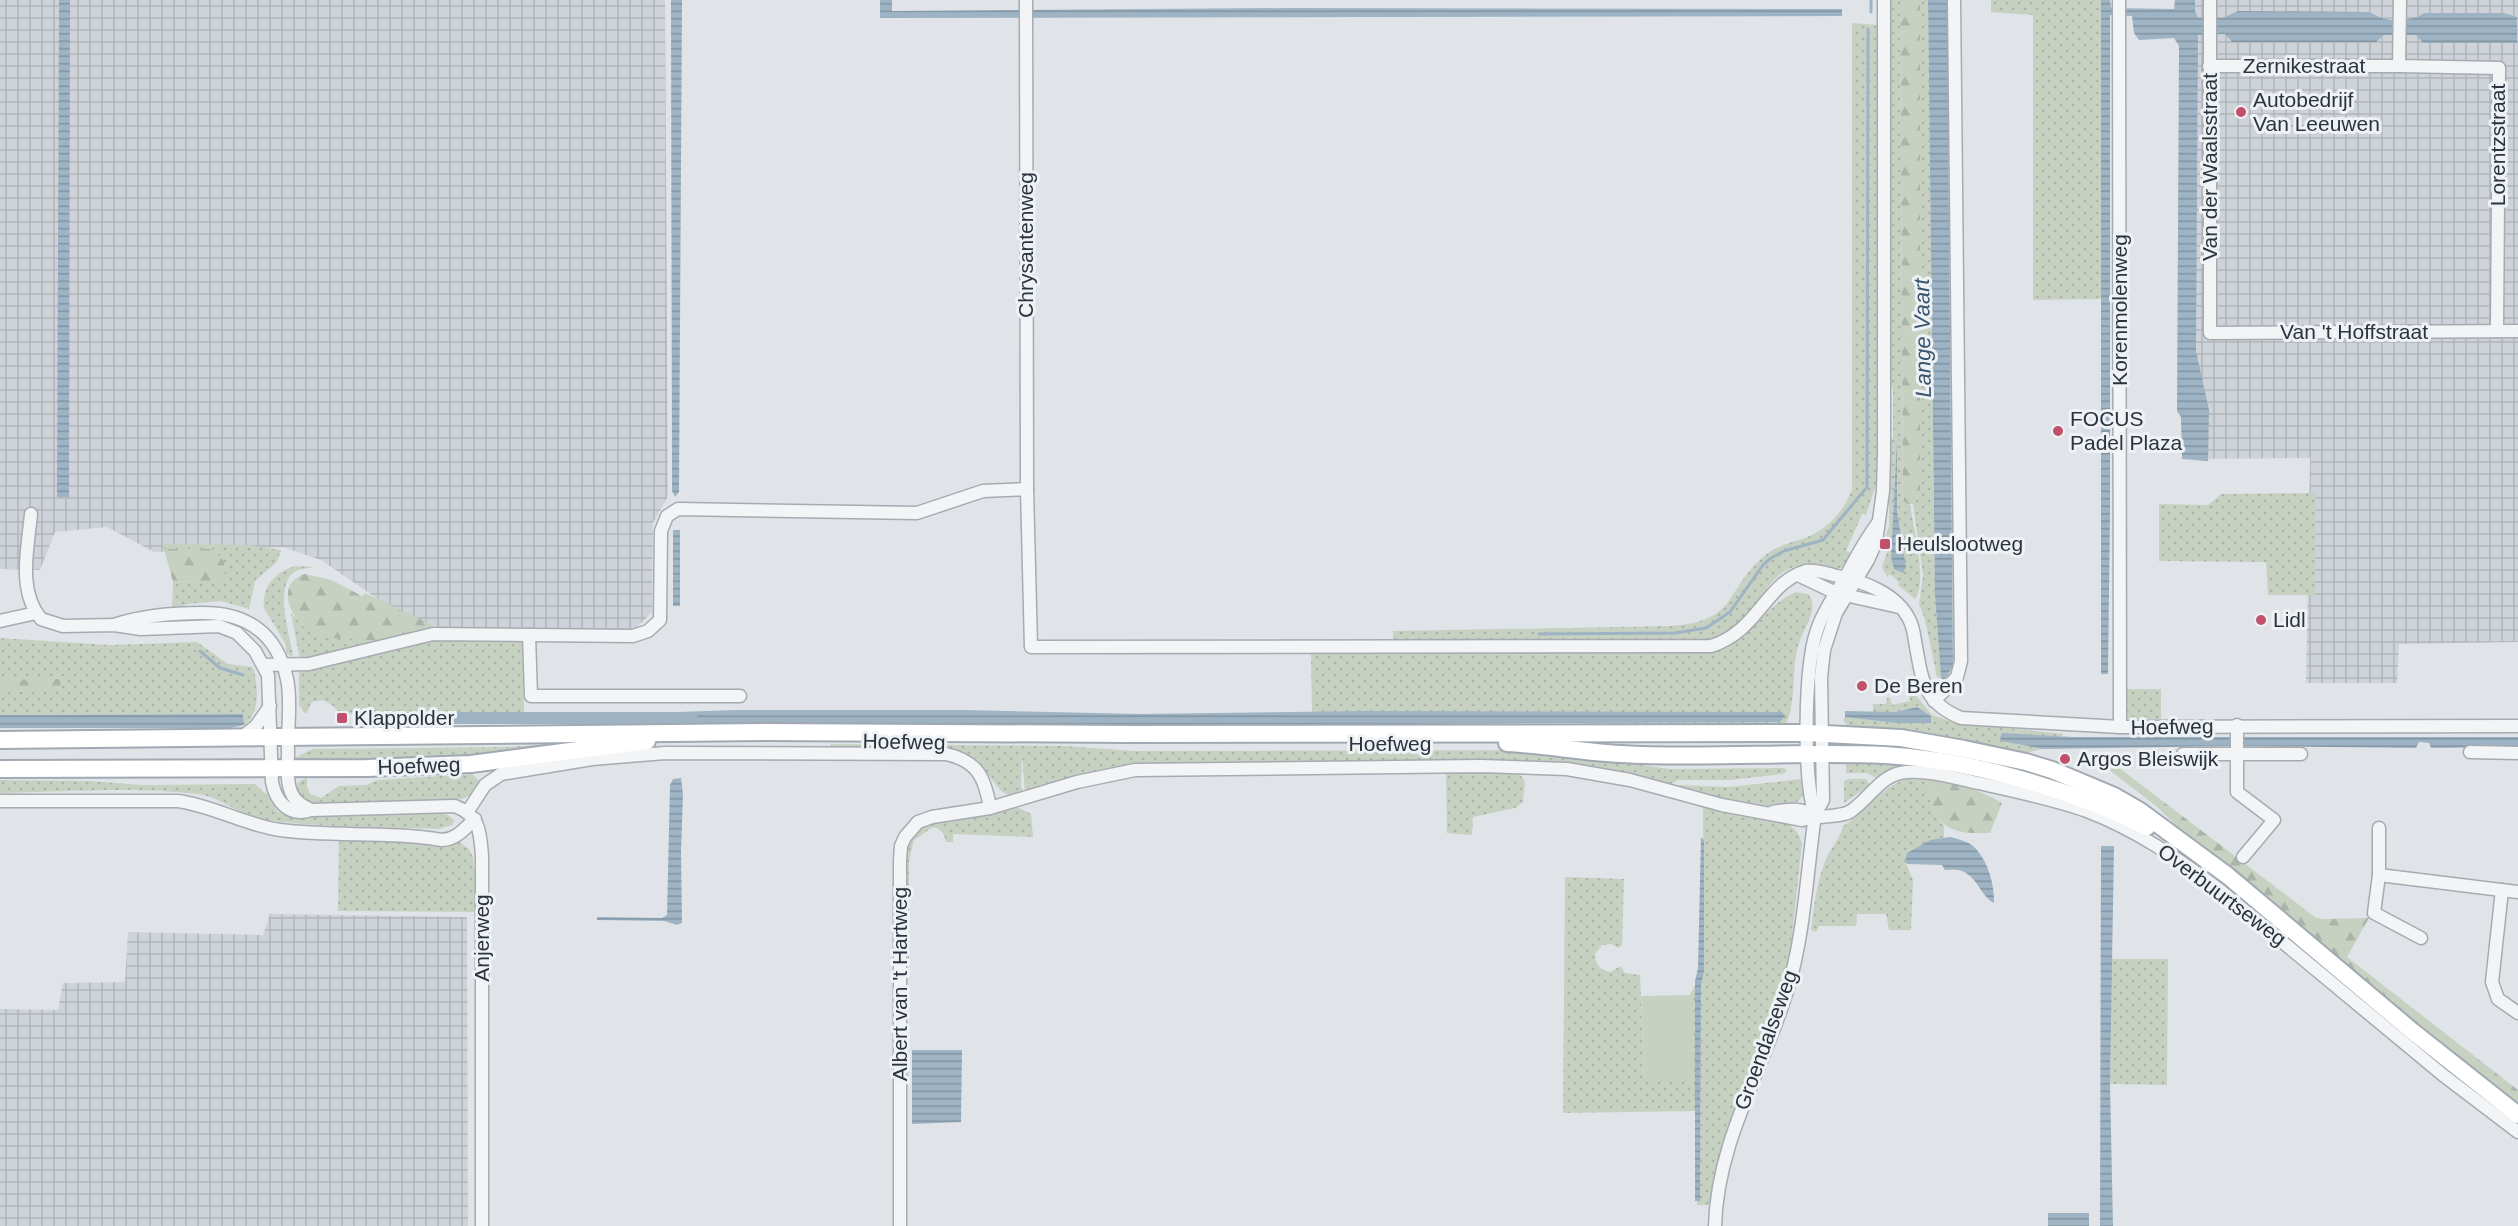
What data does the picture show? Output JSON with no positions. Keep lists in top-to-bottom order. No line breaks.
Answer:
{"streets":{"main road":["Hoefweg","Overbuurtseweg"],"street":["Zernikestraat","Lorentzstraat","Van der Waalsstraat","Chrysantenweg","Korenmolenweg","Van 't Hoffstraat","Anjerweg","Albert van 't Hartweg","Groendalseweg"]},"crossings":[["Zernikestraat","Lorentzstraat"],["Zernikestraat","Van der Waalsstraat"],["Lorentzstraat","Van 't Hoffstraat"],["Van der Waalsstraat","Van 't Hoffstraat"],["Korenmolenweg","Hoefweg"],["Hoefweg","Overbuurtseweg"],["Hoefweg","Anjerweg"],["Hoefweg","Albert van 't Hartweg"],["Hoefweg","Groendalseweg"],["Overbuurtseweg","Groendalseweg"]],"water":["Lange Vaart"],"places":{"other":["Autobedrijf Van Leeuwen","FOCUS Padel Plaza","Lidl","De Beren","Argos Bleiswijk"],"transit":["Heulslootweg","Klappolder"]}}
